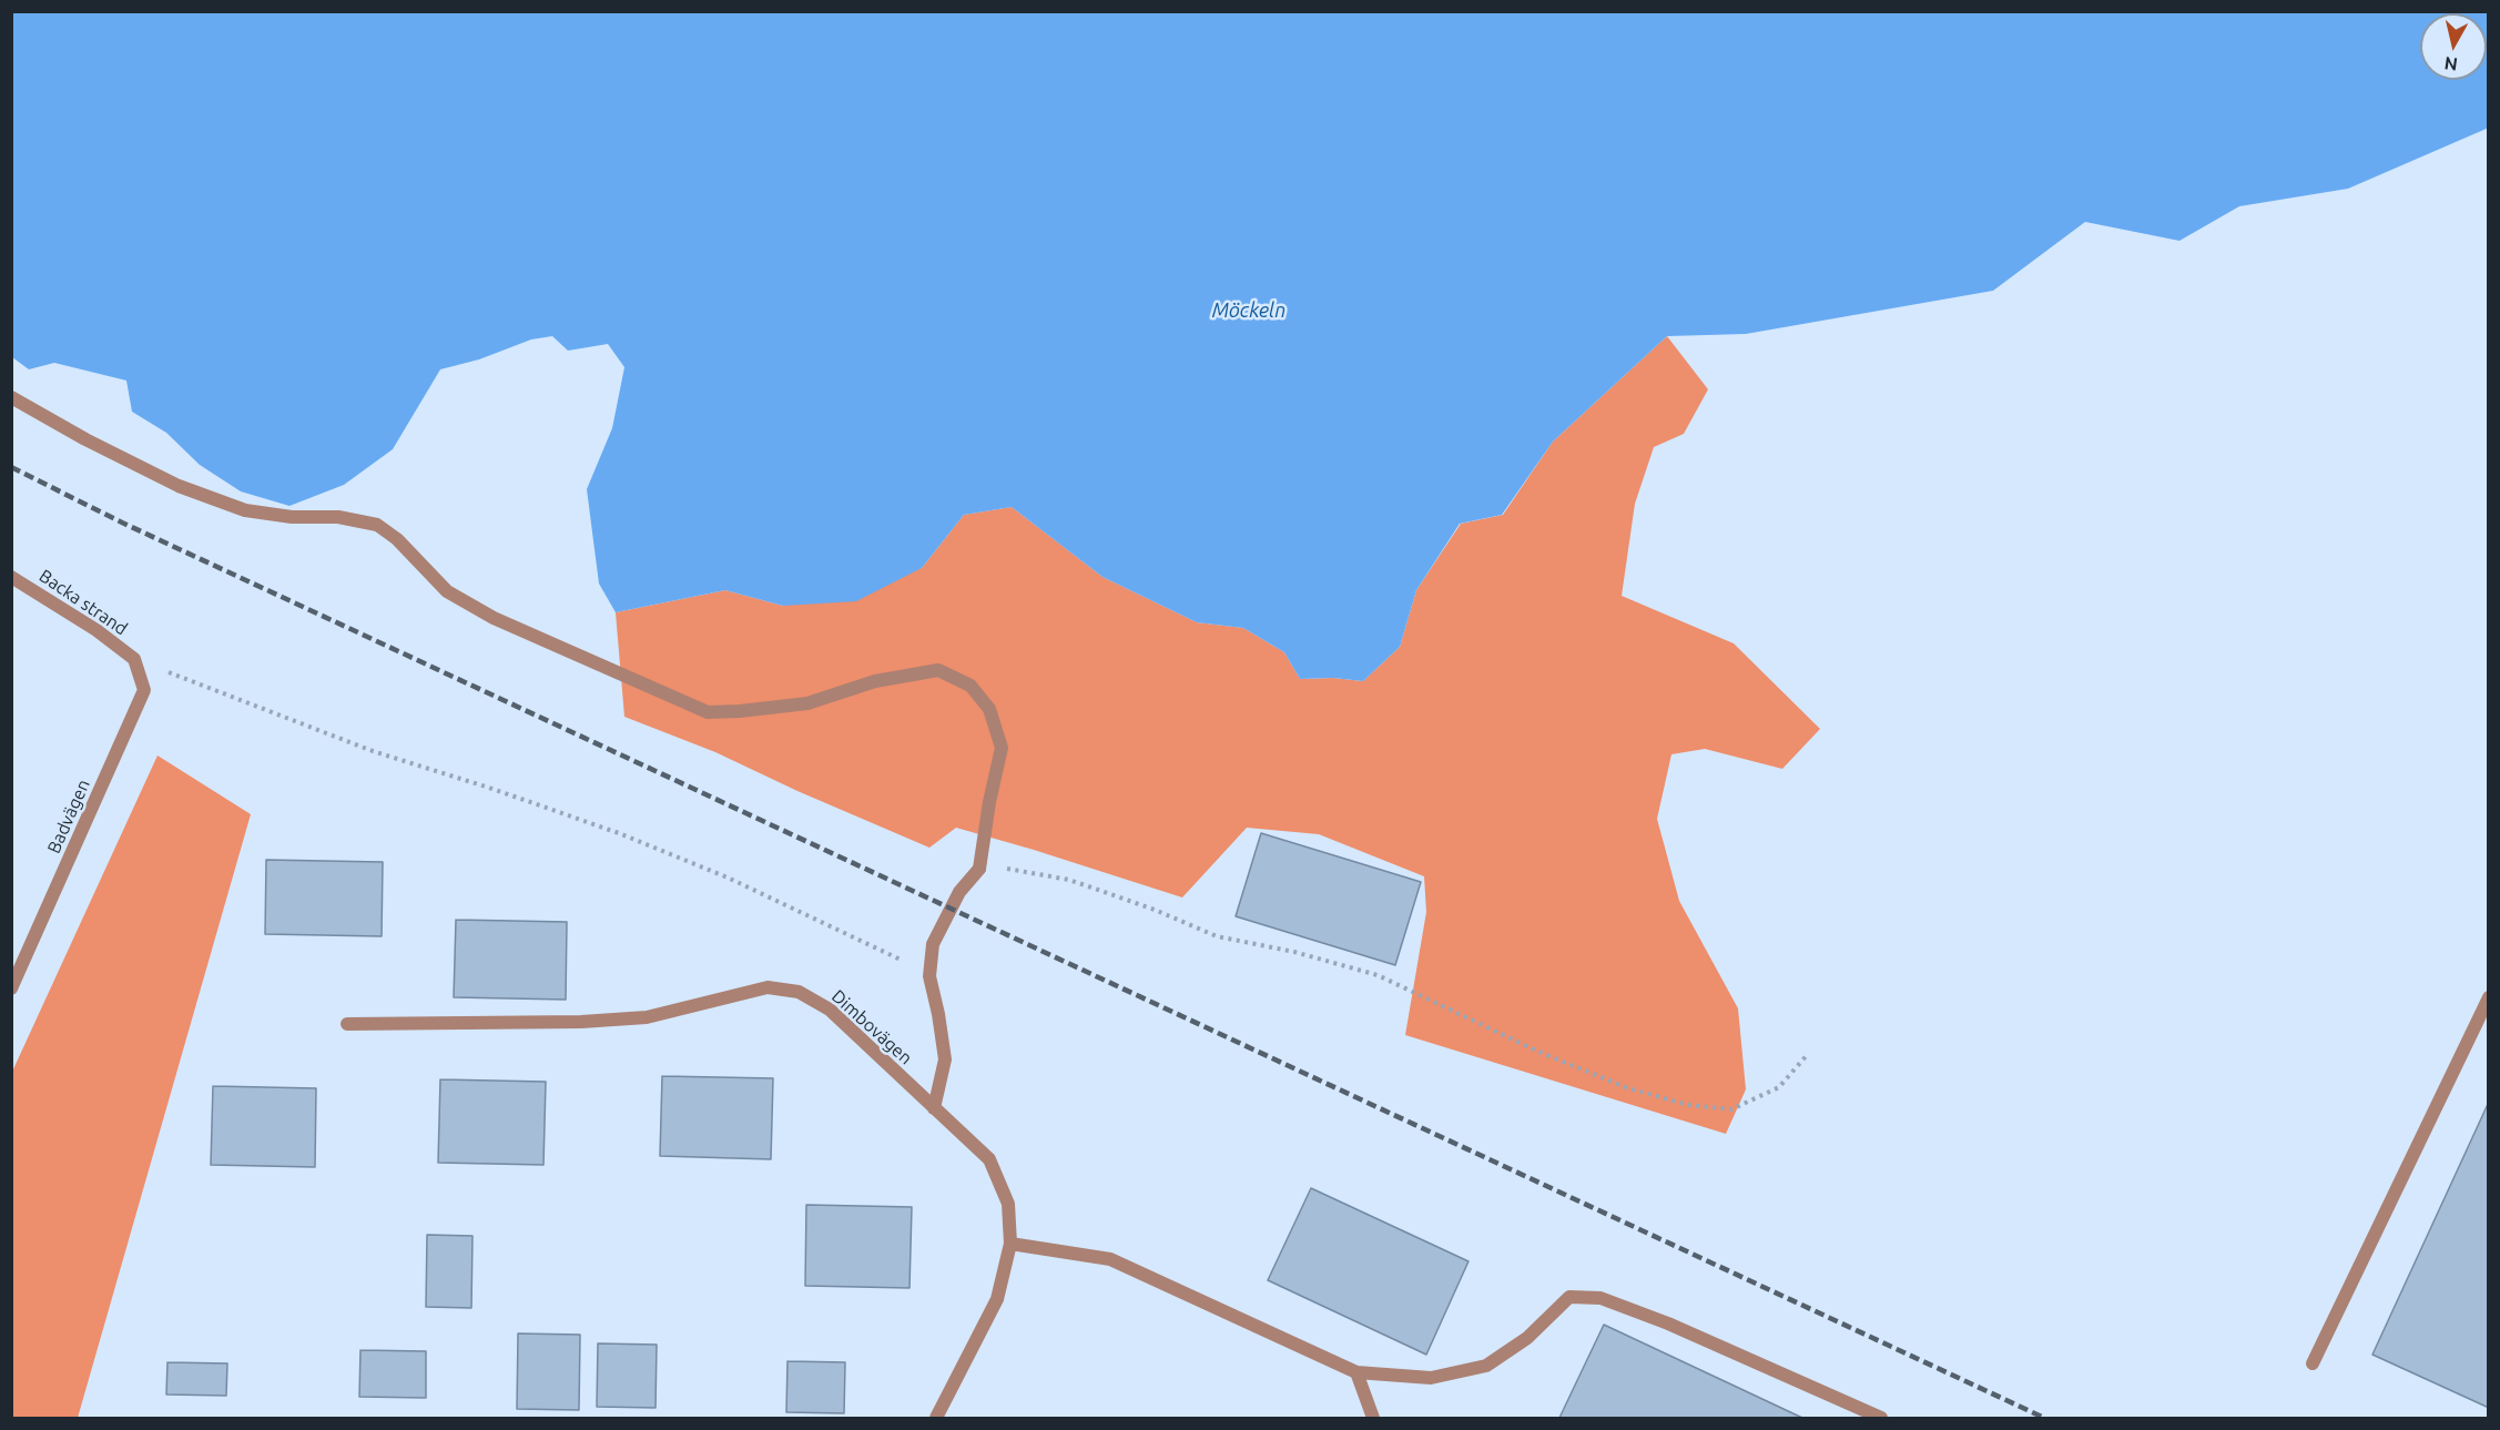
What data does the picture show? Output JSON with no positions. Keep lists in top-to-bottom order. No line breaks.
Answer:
{"streets":{"street":["Backa strand","Badvägen","Dimbovägen"]},"crossings":[["Backa strand","Badvägen"]],"water":["Möckeln"],"north":"bottom"}
